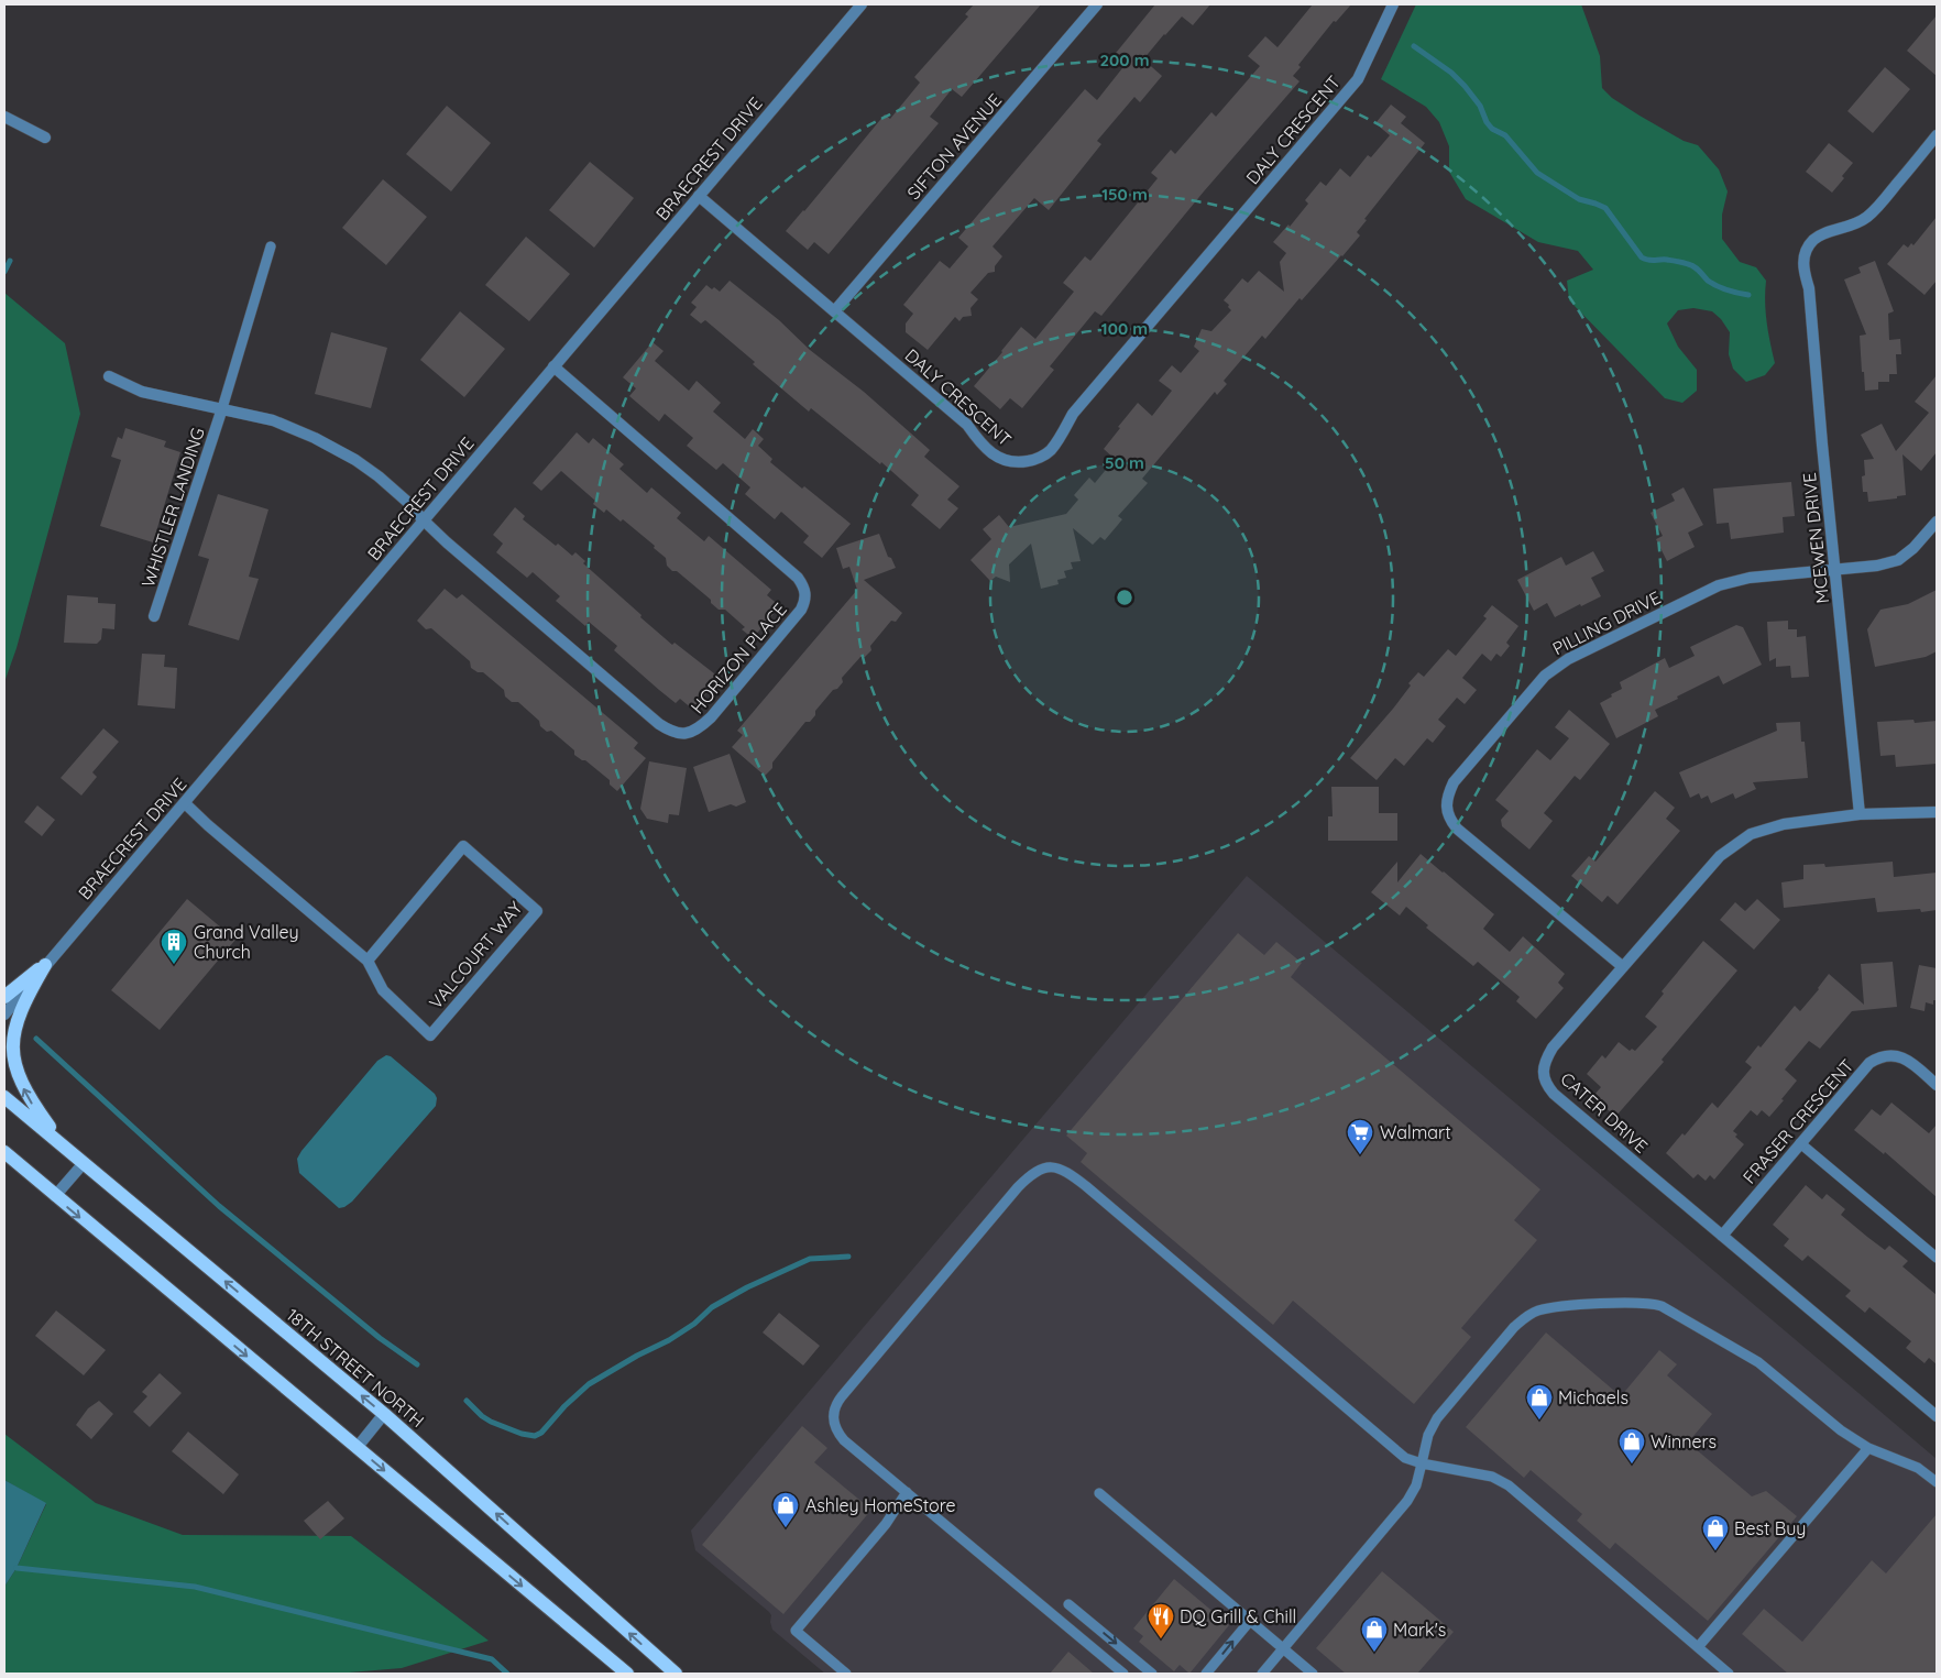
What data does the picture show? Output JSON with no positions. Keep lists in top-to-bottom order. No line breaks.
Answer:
{"streets":{"main road":["18TH STREET NORTH"],"street":["DALY CRESCENT","SIFTON AVENUE","BRAECREST DRIVE","WHISTLER LANDING","MCEWEN DRIVE","PILLING DRIVE","HORIZON PLACE","VALCOURT WAY","CATER DRIVE","FRASER CRESCENT"]},"crossings":[["DALY CRESCENT","SIFTON AVENUE"],["DALY CRESCENT","BRAECREST DRIVE"],["BRAECREST DRIVE","HORIZON PLACE"],["BRAECREST DRIVE","VALCOURT WAY"],["MCEWEN DRIVE","PILLING DRIVE"],["MCEWEN DRIVE","CATER DRIVE"],["PILLING DRIVE","CATER DRIVE"],["CATER DRIVE","FRASER CRESCENT"]],"places":{"building":["Grand Valley Church"],"supermarket":["Walmart"],"shop":["Michaels","Winners","Ashley HomeStore","Best Buy","Mark's"],"restaurant":["DQ Grill & Chill"]},"rings":["200 m","150 m","100 m","50 m"]}
